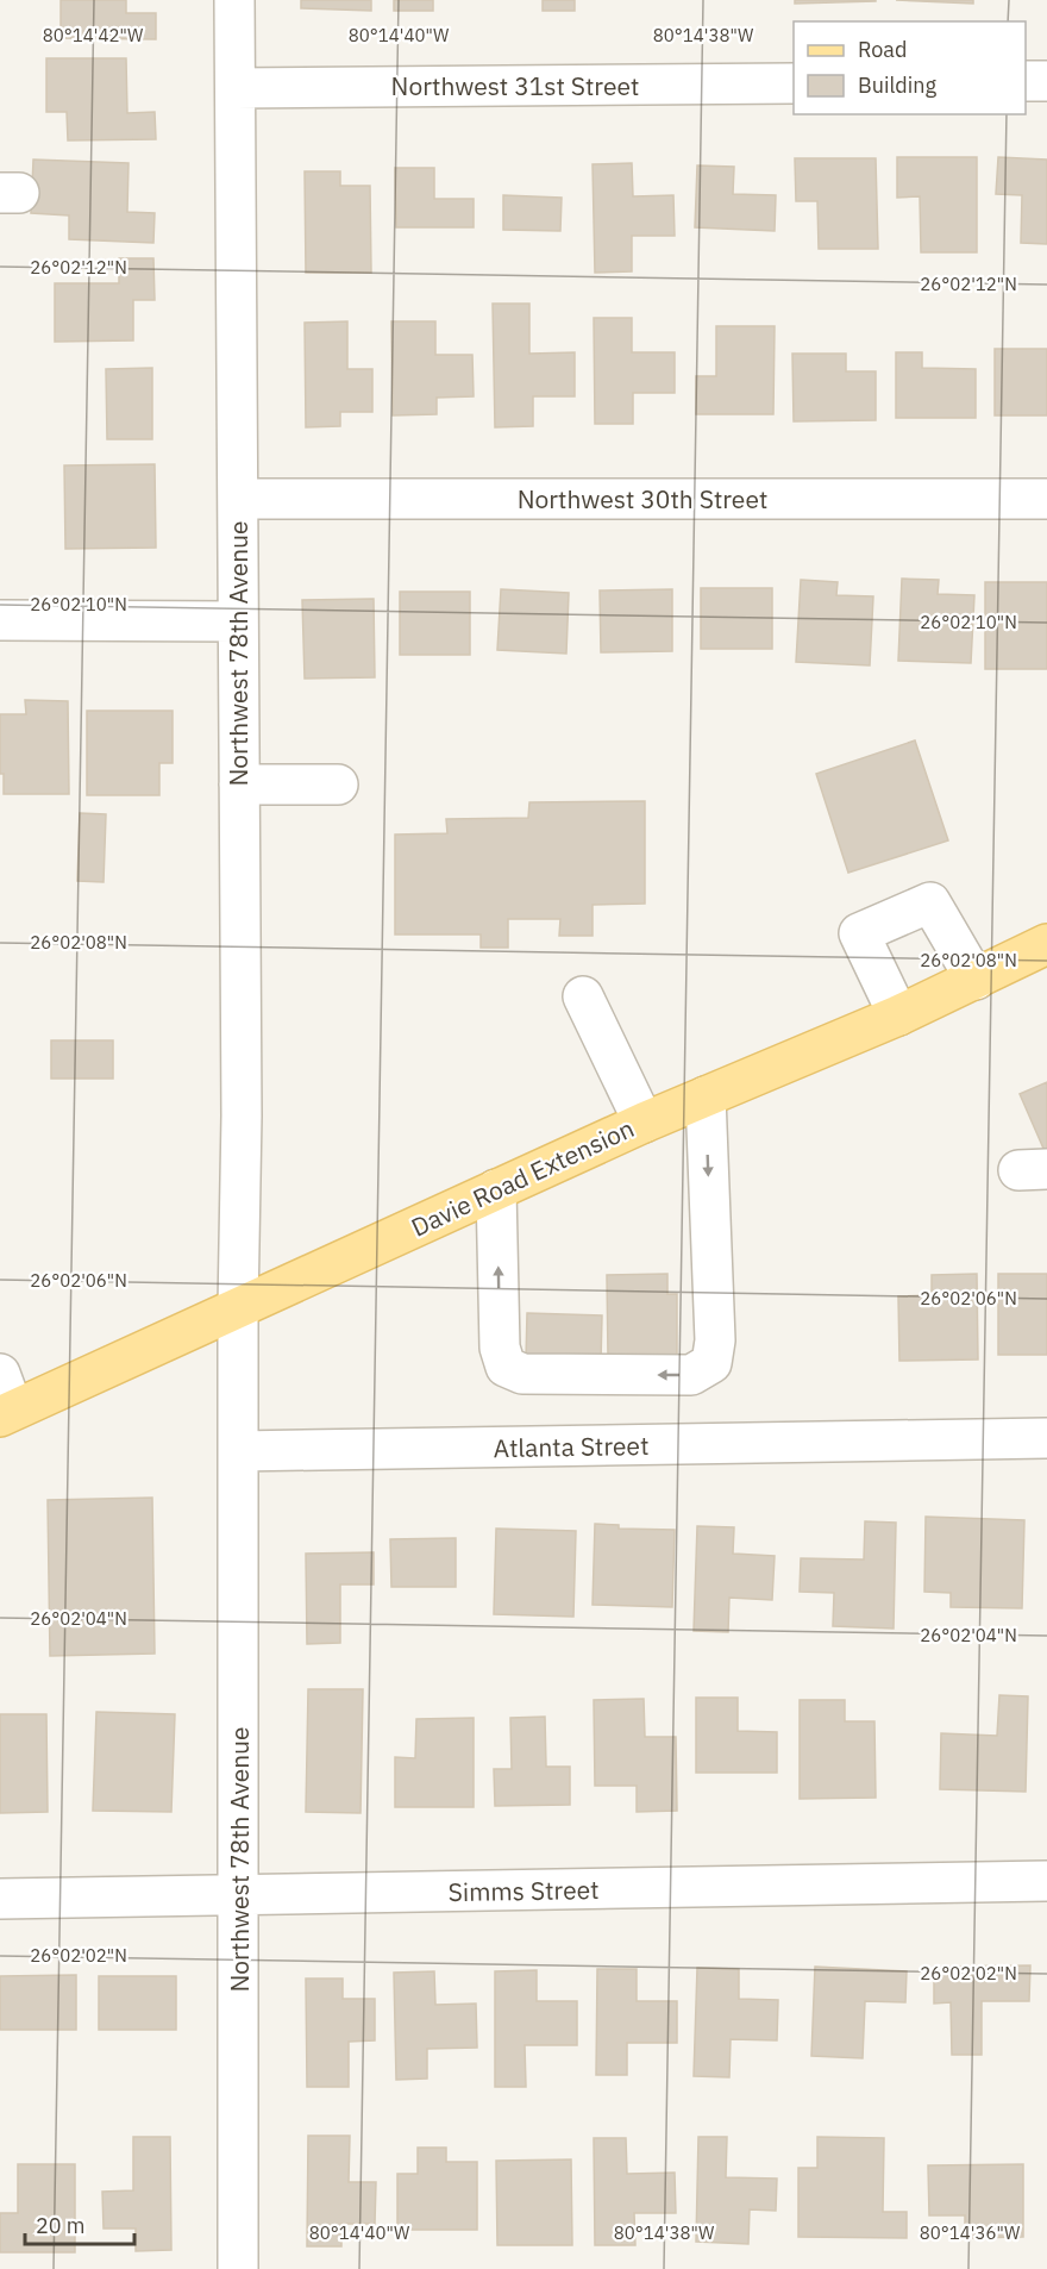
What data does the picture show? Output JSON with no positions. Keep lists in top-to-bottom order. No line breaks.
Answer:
{"streets":{"main road":["Davie Road Extension"],"street":["Northwest 31st Street","Northwest 30th Street","Northwest 78th Avenue","Atlanta Street","Simms Street"]},"crossings":[["Northwest 31st Street","Northwest 78th Avenue"],["Northwest 30th Street","Northwest 78th Avenue"],["Northwest 78th Avenue","Davie Road Extension"],["Northwest 78th Avenue","Atlanta Street"],["Northwest 78th Avenue","Simms Street"]],"legend":["Road","Building"],"scale_bar":"20 m","coordinates":["80°14'42\"W","80°14'40\"W","80°14'38\"W","26°02'12\"N","26°02'10\"N","26°02'08\"N","26°02'06\"N","26°02'04\"N","26°02'02\"N","80°14'36\"W"]}
